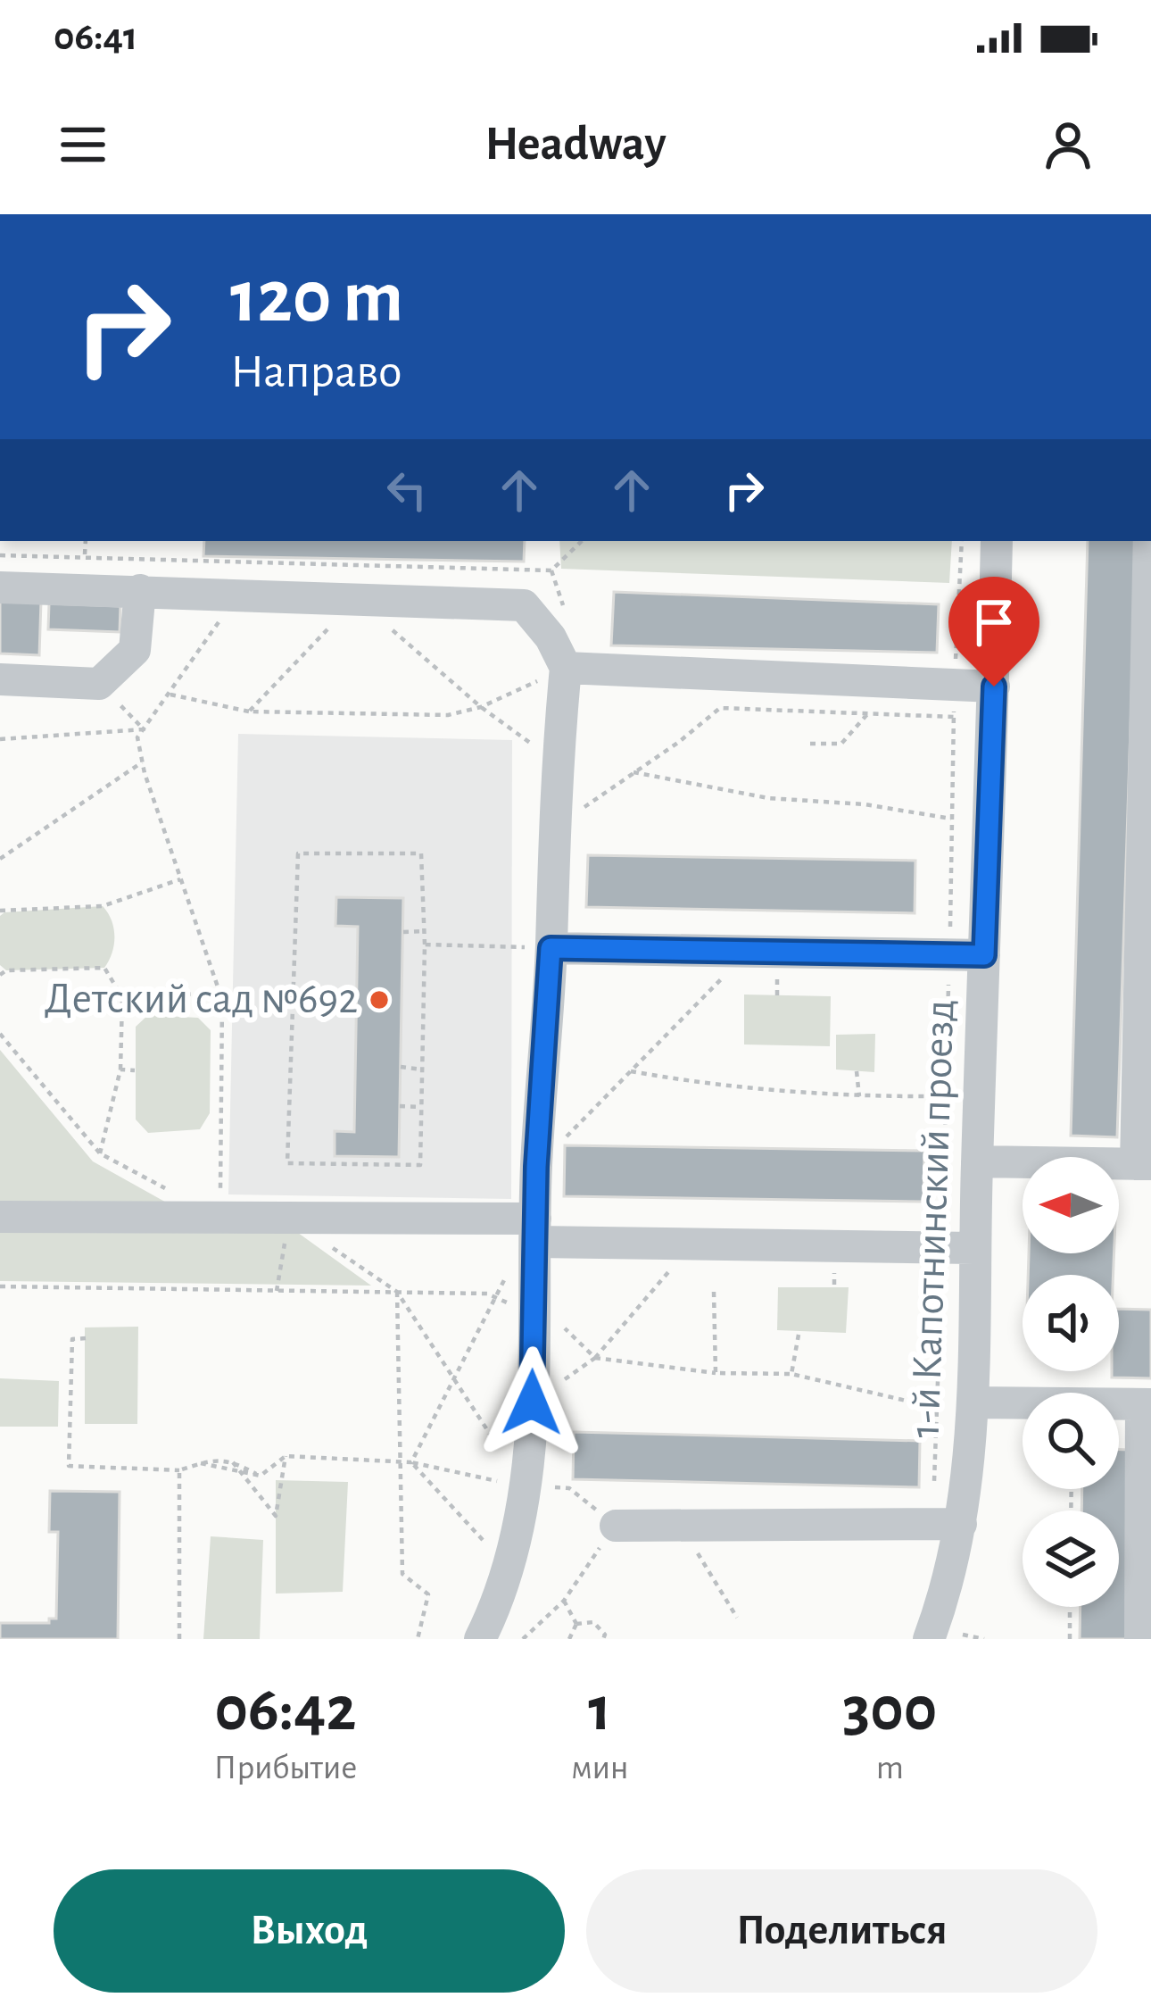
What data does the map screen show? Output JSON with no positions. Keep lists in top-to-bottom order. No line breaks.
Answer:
{"streets":{"street":["1-й Капотнинский проезд"]},"places":["Детский сад №692"],"north":"left","page":{"status":"06:41","header":"Headway","turn":["120 m","Направо"],"eta":["06:42","Прибытие","1","мин","300","m"],"buttons":["Выход","Поделиться"]}}
